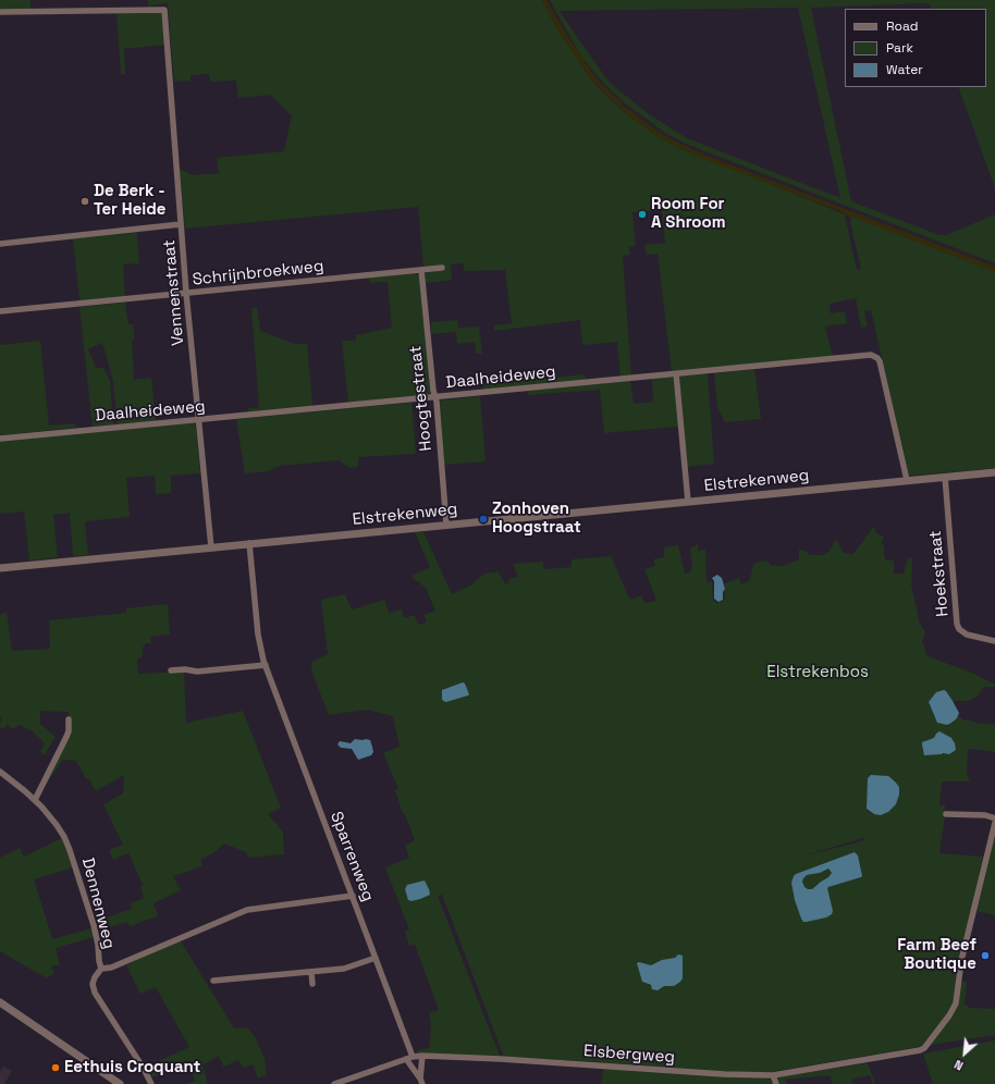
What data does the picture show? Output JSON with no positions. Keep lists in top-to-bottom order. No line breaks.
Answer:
{"streets":{"street":["Schrijnbroekweg","Vennenstraat","Daalheideweg","Hoogtestraat","Elstrekenweg","Hoekstraat","Sparrenweg","Dennenweg","Elsbergweg"]},"crossings":[["Schrijnbroekweg","Vennenstraat"],["Schrijnbroekweg","Hoogtestraat"],["Vennenstraat","Daalheideweg"],["Vennenstraat","Elstrekenweg"],["Daalheideweg","Hoogtestraat"],["Daalheideweg","Elstrekenweg"],["Hoogtestraat","Elstrekenweg"],["Elstrekenweg","Hoekstraat"],["Elstrekenweg","Sparrenweg"],["Sparrenweg","Elsbergweg"]],"parks":["Elstrekenbos"],"places":["De Berk - Ter Heide","Room For A Shroom","Zonhoven Hoogstraat","Farm Beef Boutique","Eethuis Croquant"],"legend":["Road","Park","Water"],"north":"bottom left"}
